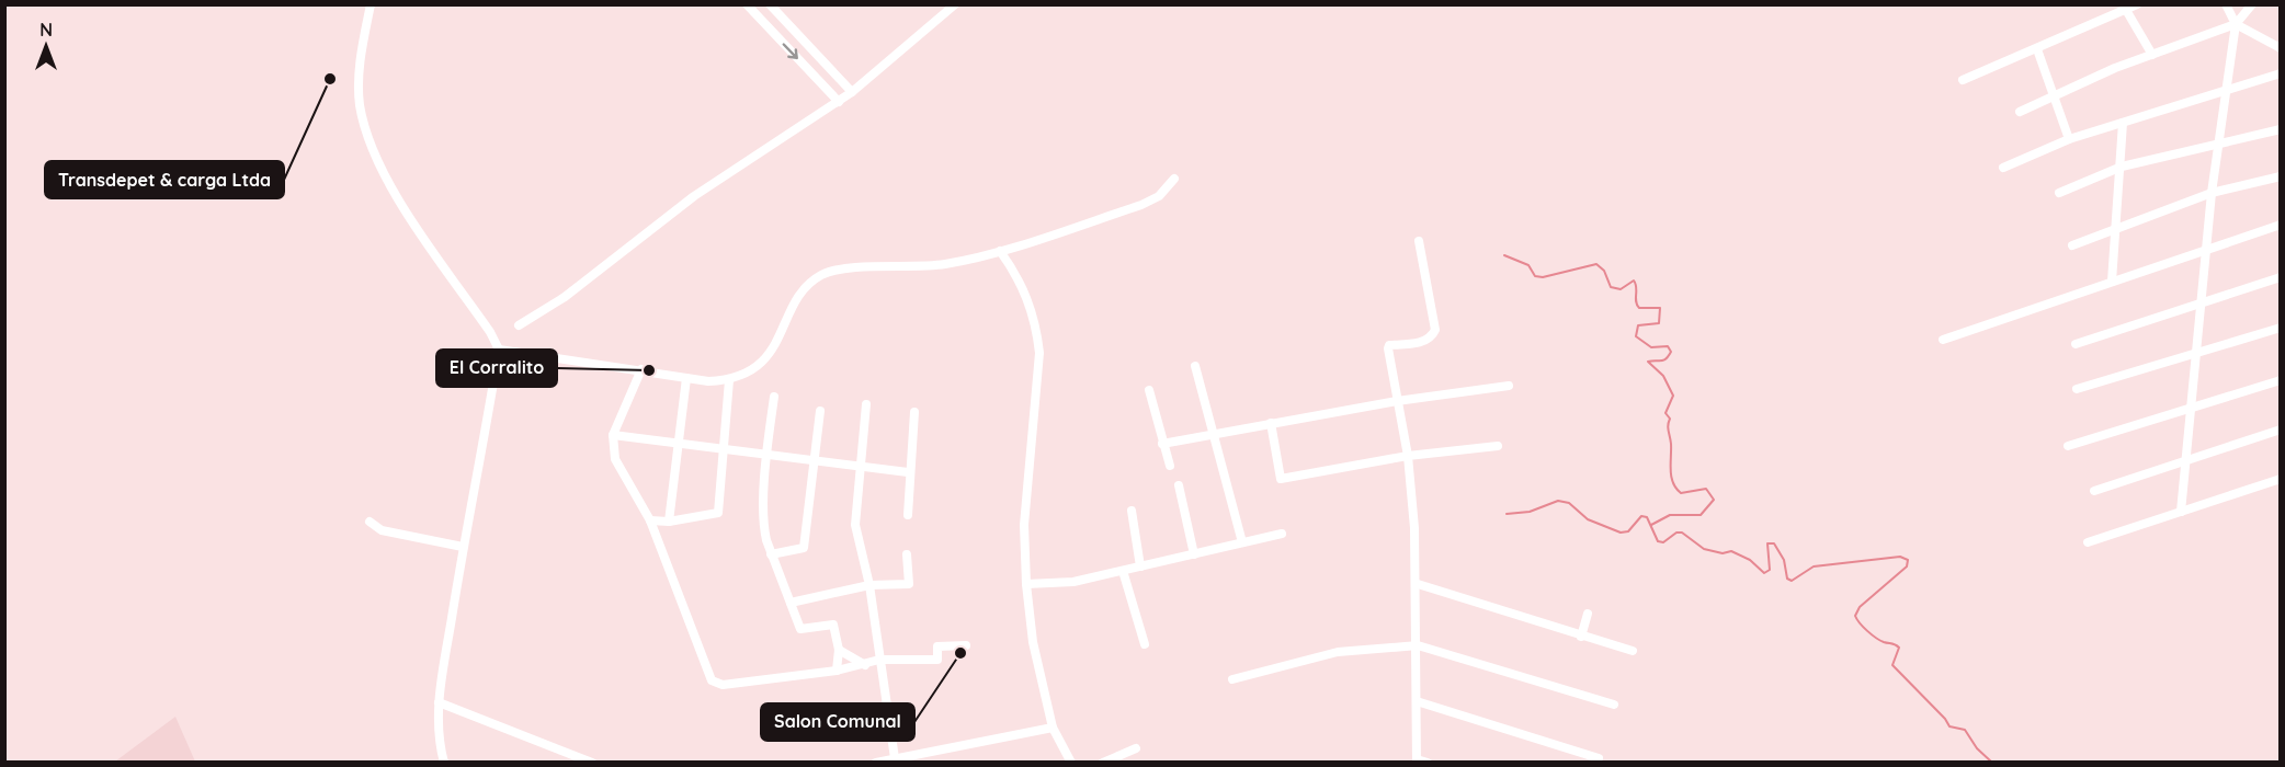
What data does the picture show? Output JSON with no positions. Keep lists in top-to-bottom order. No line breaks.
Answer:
{"places":["Transdepet & carga Ltda","El Corralito","Salon Comunal"],"north":"top"}
